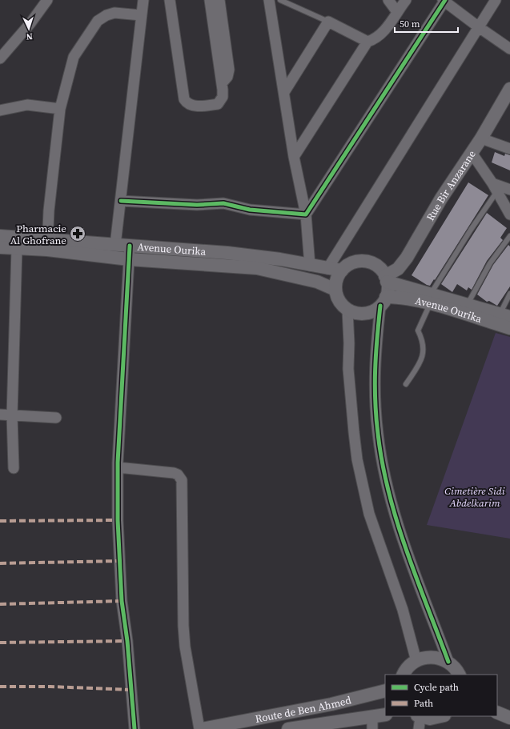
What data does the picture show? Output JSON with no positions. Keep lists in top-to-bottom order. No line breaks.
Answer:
{"streets":{"street":["Rue Bir Anzarane","Avenue Ourika","Route de Ben Ahmed"]},"crossings":[["Rue Bir Anzarane","Avenue Ourika"]],"parks":["Cimetière Sidi Abdelkarim"],"places":{"pharmacy":["Pharmacie Al Ghofrane"]},"legend":["Cycle path","Path"],"scale_bar":"50 m","north":"bottom"}
